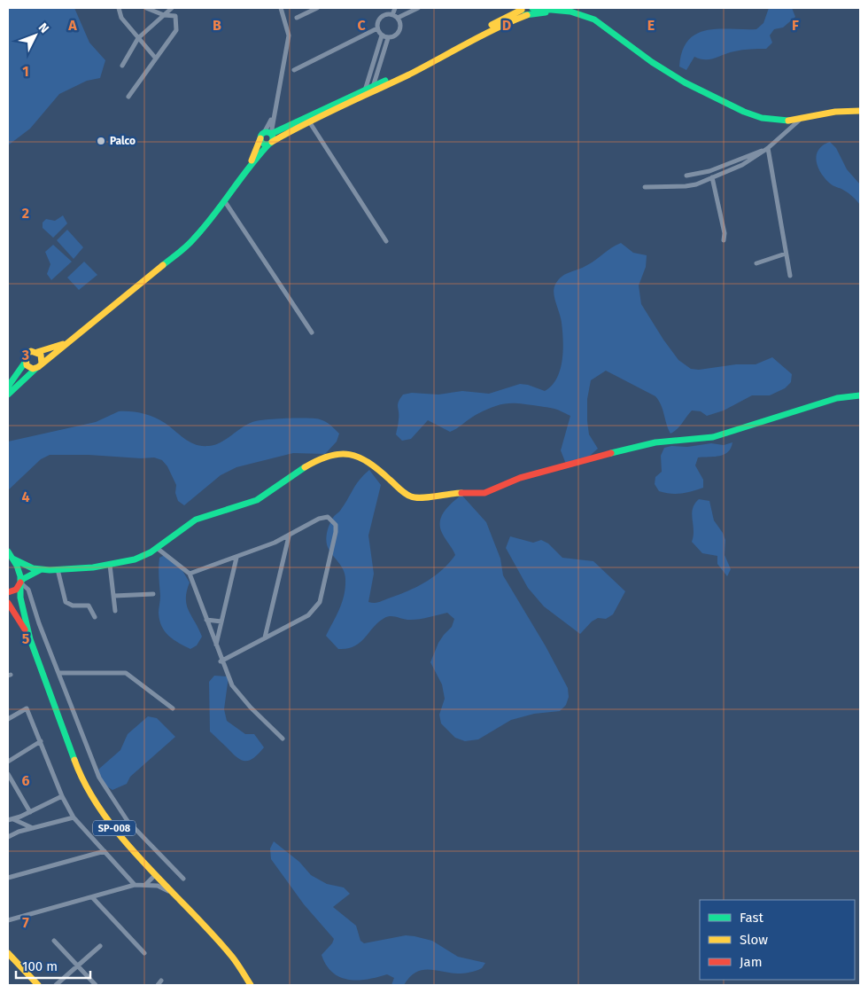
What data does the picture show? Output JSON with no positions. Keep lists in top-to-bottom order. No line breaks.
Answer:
{"streets":{"main road":["SP-008"]},"places":["Palco"],"legend":["Fast","Slow","Jam"],"scale_bar":"100 m","north":"top right","grid":{"columns":["A","B","C","D","E","F"],"rows":["1","2","3","4","5","6","7"]}}
